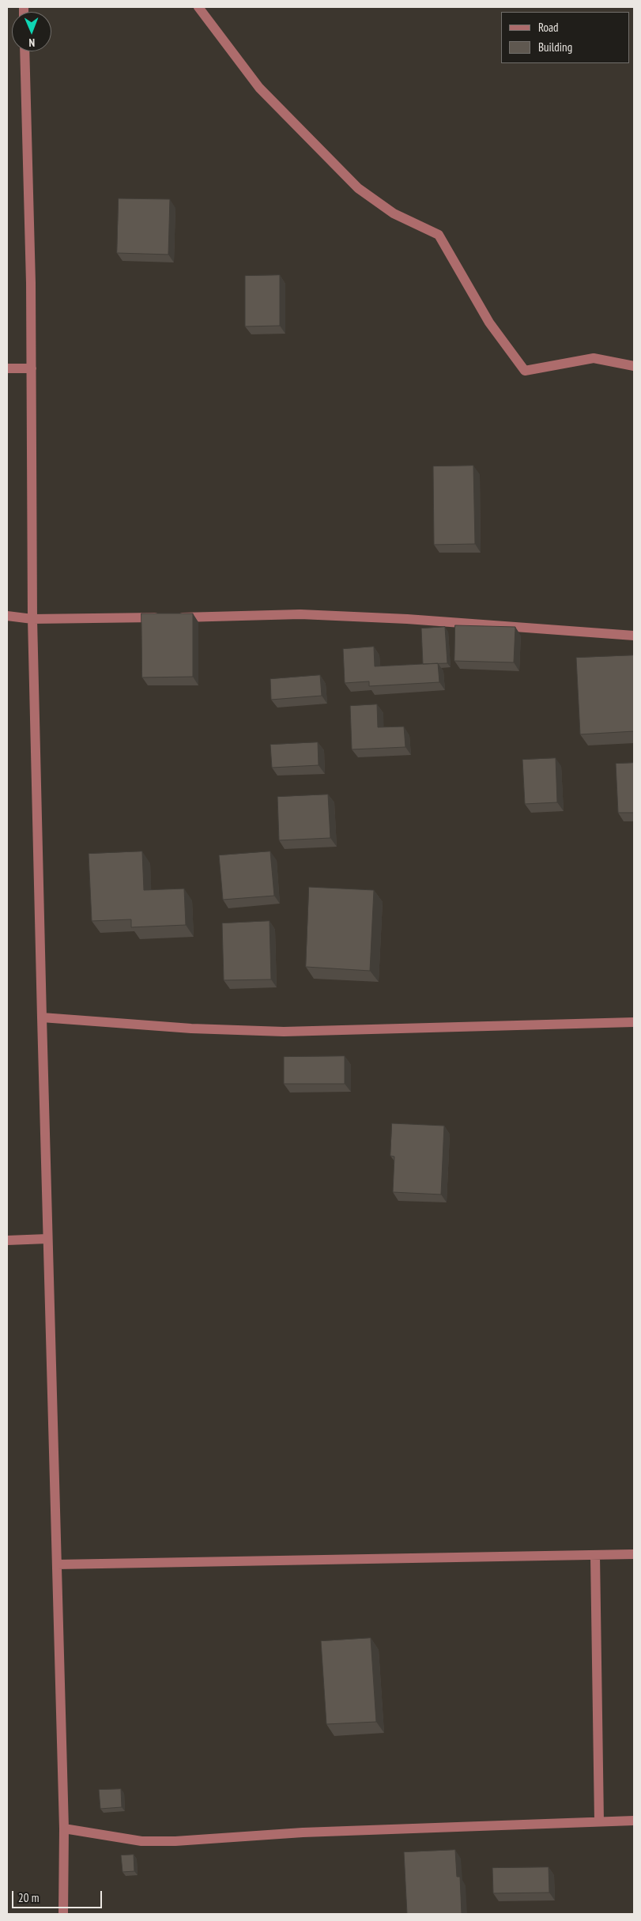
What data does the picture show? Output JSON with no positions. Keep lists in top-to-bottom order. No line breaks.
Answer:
{"legend":["Road","Building"],"scale_bar":"20 m","north":"bottom"}
